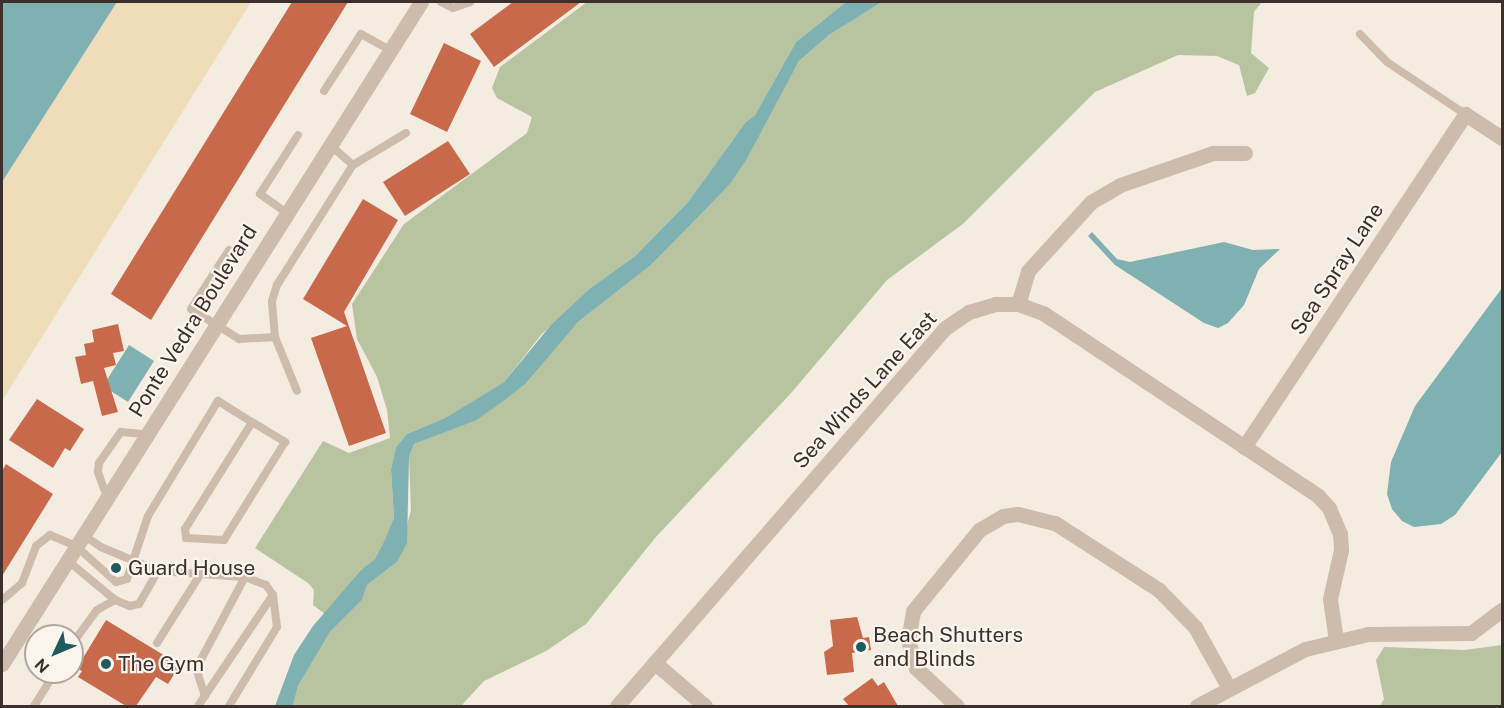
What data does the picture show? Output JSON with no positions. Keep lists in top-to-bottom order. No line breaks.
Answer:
{"streets":{"street":["Sea Spray Lane","Ponte Vedra Boulevard","Sea Winds Lane East"]},"crossings":[["Sea Spray Lane","Sea Winds Lane East"]],"places":["Guard House","Beach Shutters and Blinds","The Gym"],"north":"bottom left"}
